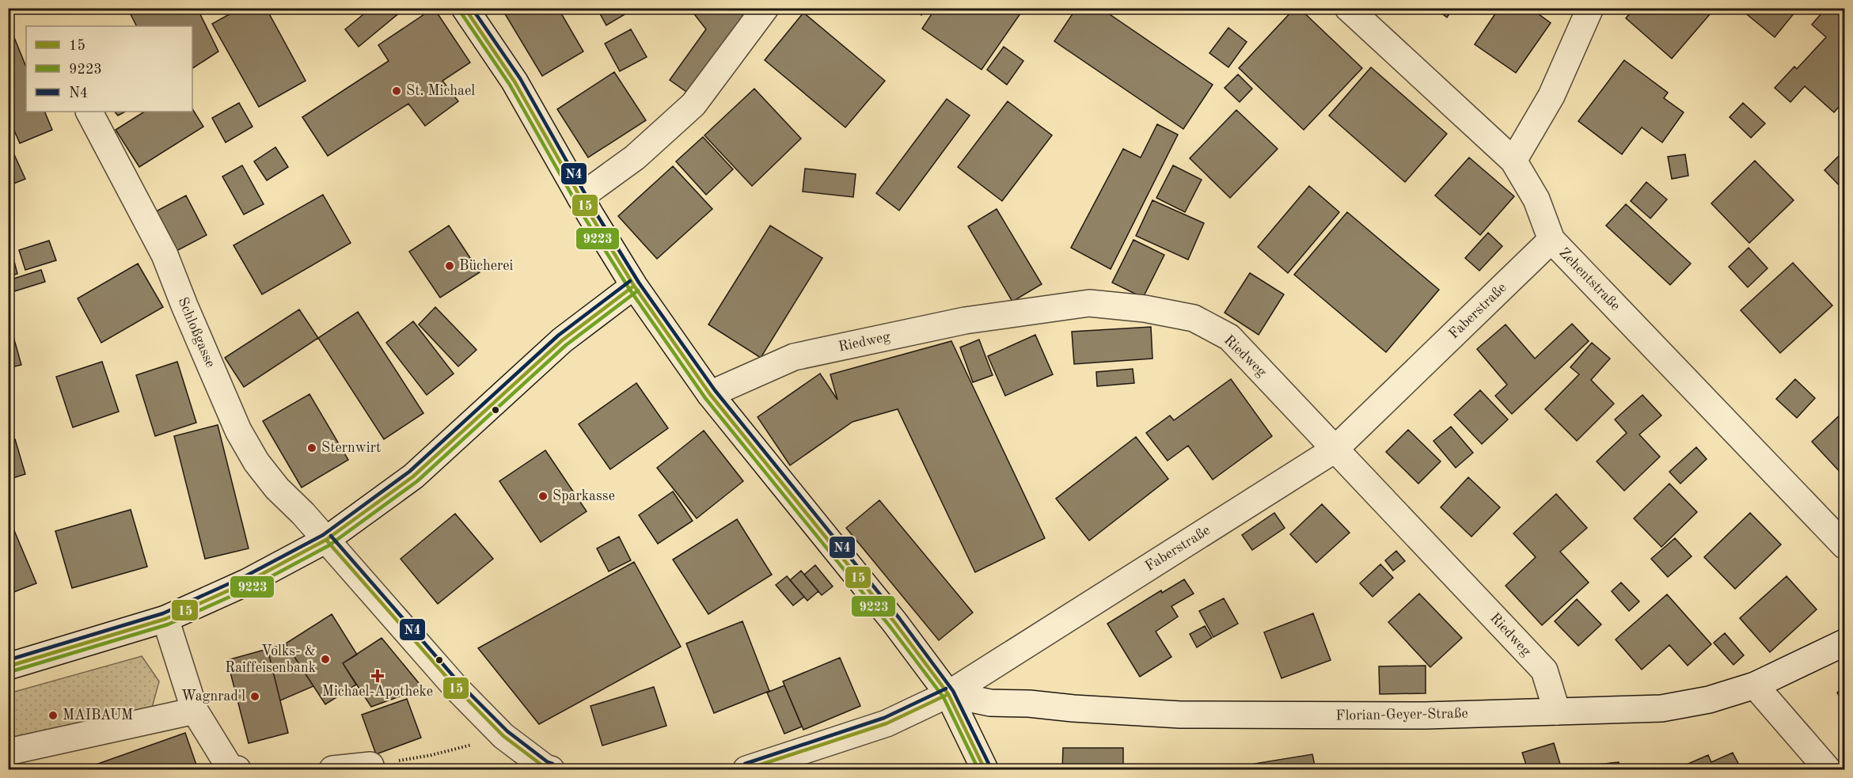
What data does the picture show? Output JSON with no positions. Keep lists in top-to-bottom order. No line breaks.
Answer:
{"streets":{"street":["Zehentstraße","Faberstraße","Schloßgasse","Riedweg","Florian-Geyer-Straße"]},"crossings":[["Zehentstraße","Faberstraße"],["Faberstraße","Riedweg"],["Faberstraße","Florian-Geyer-Straße"],["Riedweg","Florian-Geyer-Straße"]],"places":{"other":["St. Michael","Bücherei","Sternwirt","Sparkasse","Volks- & Raiffeisenbank","Wagnrad'l","MAIBAUM"],"health":["Michael-Apotheke"]},"lines":["transit line 15","transit line N4","transit line 9223"],"legend":["15","9223","N4"]}
